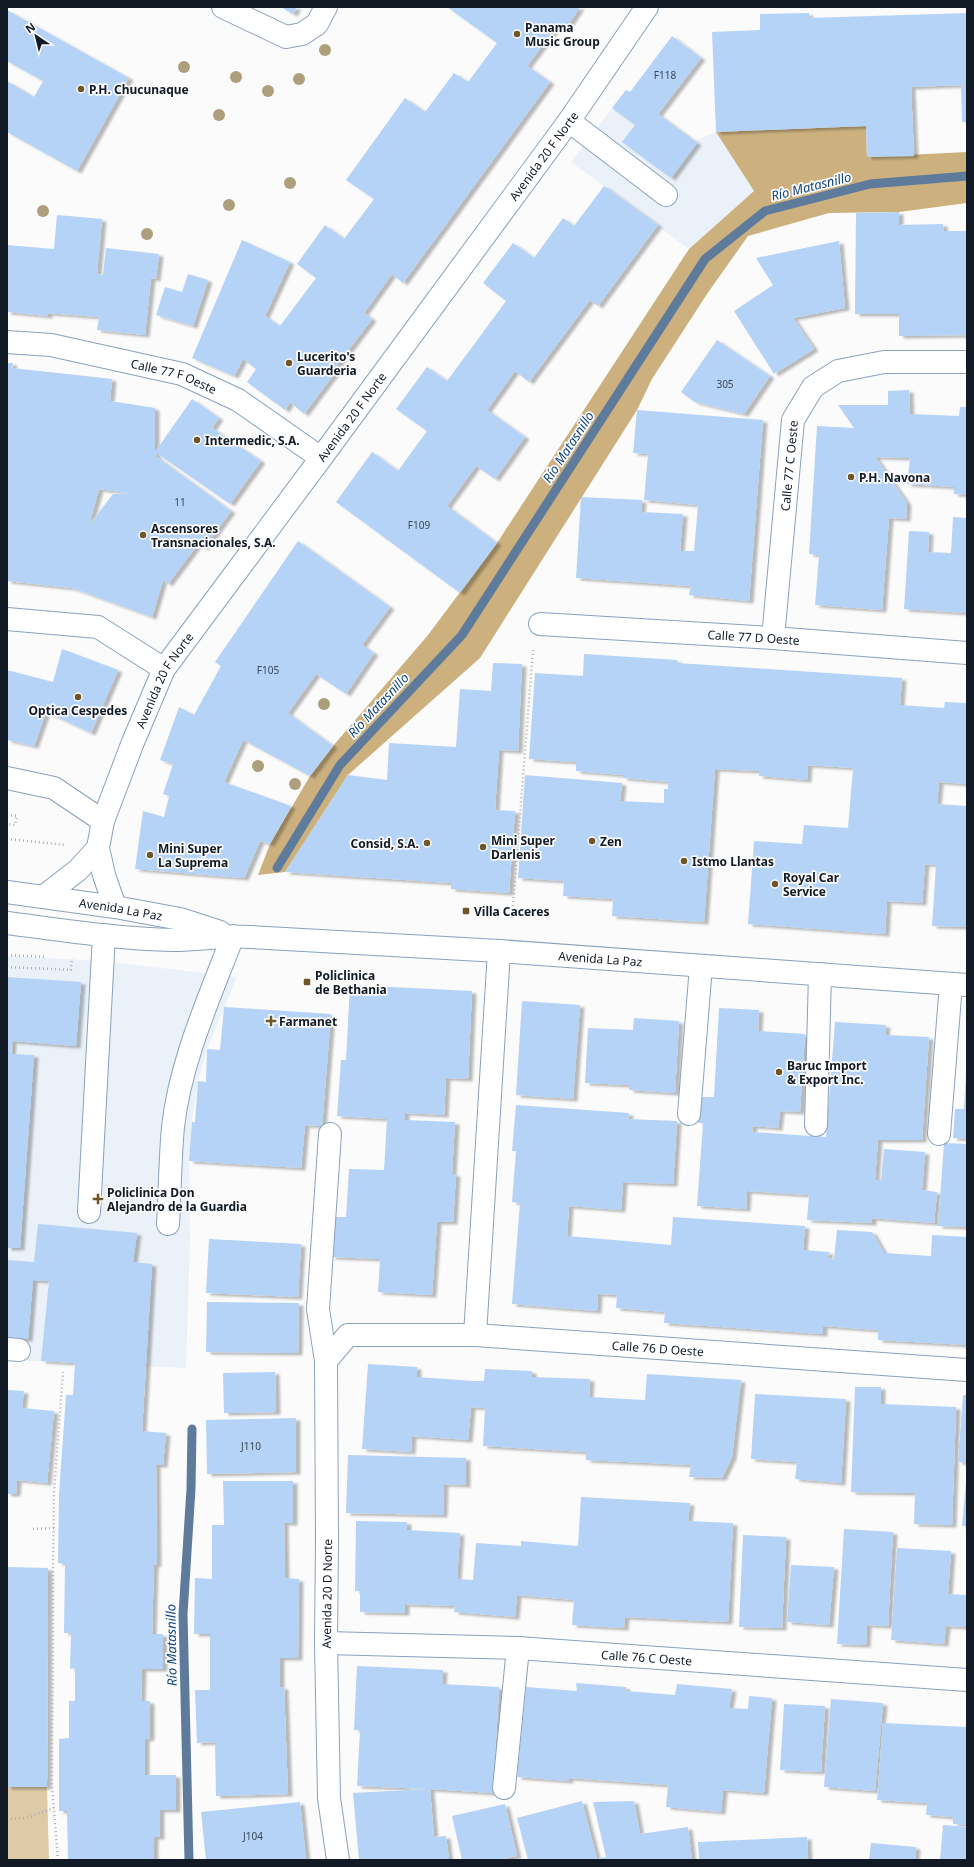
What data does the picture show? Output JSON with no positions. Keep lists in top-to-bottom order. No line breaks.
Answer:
{"streets":{"street":["Avenida 20 F Norte","Calle 77 F Oeste","Calle 77 C Oeste","Calle 77 D Oeste","Avenida La Paz","Calle 76 D Oeste","Avenida 20 D Norte","Calle 76 C Oeste"]},"crossings":[["Avenida 20 F Norte","Calle 77 F Oeste"],["Avenida 20 F Norte","Avenida La Paz"],["Calle 77 C Oeste","Calle 77 D Oeste"],["Calle 76 D Oeste","Avenida 20 D Norte"],["Avenida 20 D Norte","Calle 76 C Oeste"]],"water":["Río Matasnillo"],"places":{"other":["Panama Music Group","P.H. Chucunaque","Lucerito's Guarderia","Intermedic, S.A.","P.H. Navona","Ascensores Transnacionales, S.A.","Optica Cespedes","Zen","Consid, S.A.","Mini Super Darlenis","Mini Super La Suprema","Istmo Llantas","Royal Car Service","Baruc Import & Export Inc."],"transit":["Villa Caceres","Policlinica de Bethania"],"health":["Farmanet","Policlinica Don Alejandro de la Guardia"]},"house_numbers":["F118","305","11","F109","F105","J110","J104"],"north":"top left"}
